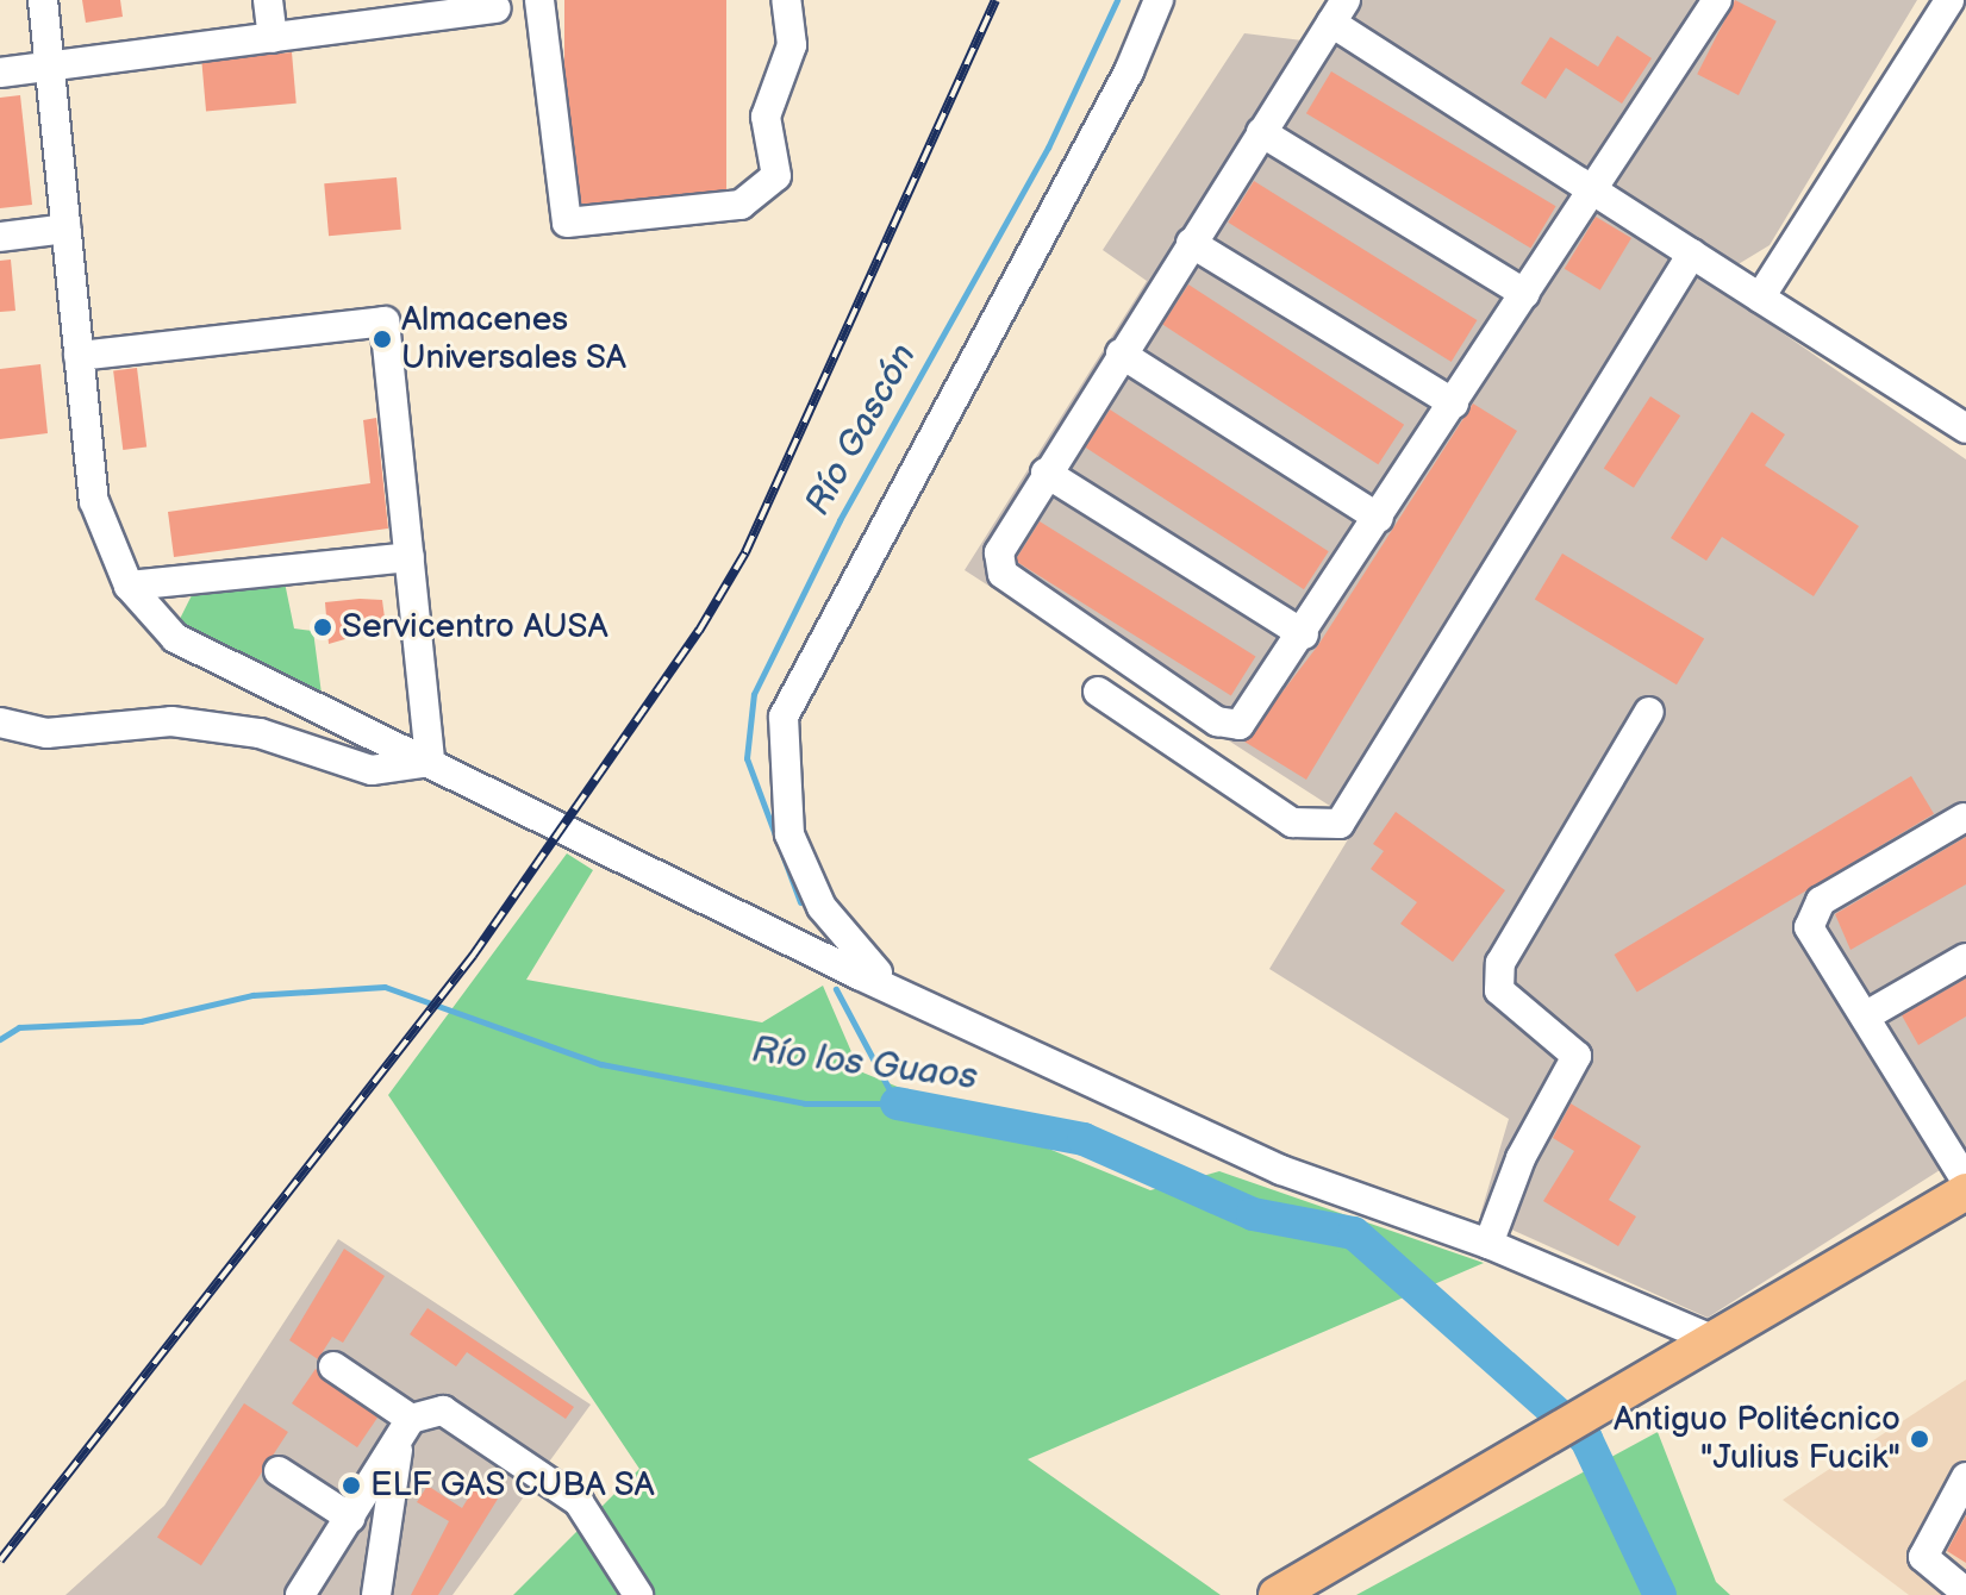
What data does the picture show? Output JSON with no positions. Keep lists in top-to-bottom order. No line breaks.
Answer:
{"water":["Río Gascón","Río los Guaos"],"places":["Almacenes Universales SA","Servicentro AUSA","Antiguo Politécnico \"Julius Fucik\"","ELF GAS CUBA SA"]}
